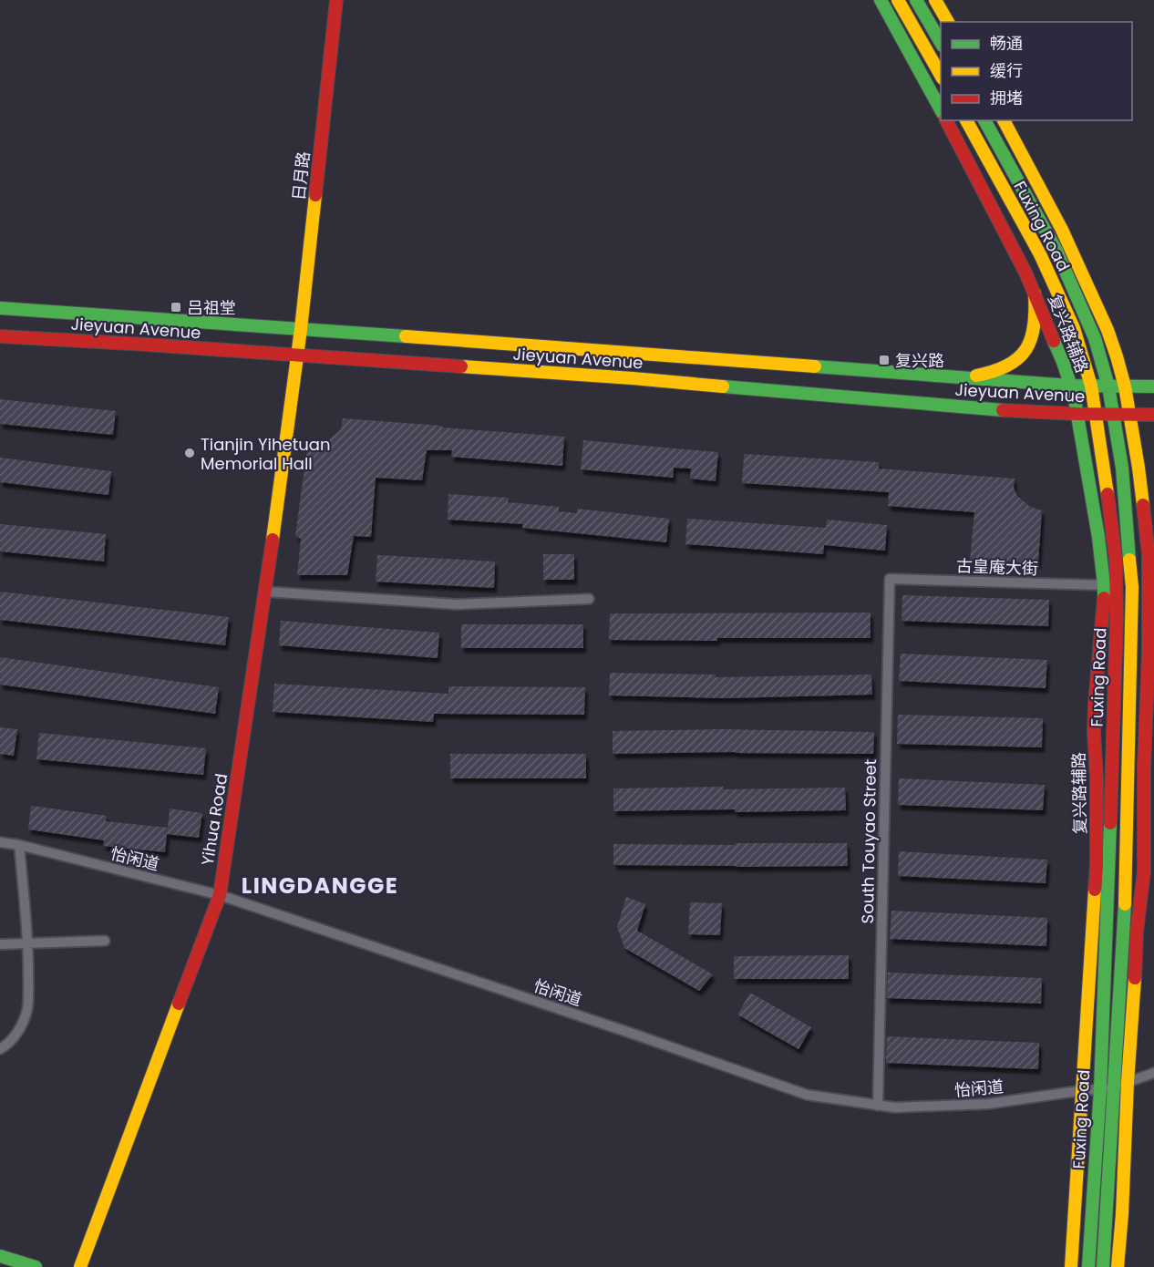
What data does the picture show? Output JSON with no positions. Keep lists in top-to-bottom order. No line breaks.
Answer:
{"streets":{"main road":["日月路","Fuxing Road","Jieyuan Avenue","复兴路辅路","Yihua Road"],"street":["古皇庵大街","South Touyao Street","怡闲道"]},"crossings":[["日月路","Jieyuan Avenue"],["日月路","Yihua Road"],["Fuxing Road","Jieyuan Avenue"],["Fuxing Road","怡闲道"],["Jieyuan Avenue","复兴路辅路"],["Jieyuan Avenue","Yihua Road"],["复兴路辅路","古皇庵大街"],["复兴路辅路","怡闲道"],["古皇庵大街","South Touyao Street"],["Yihua Road","怡闲道"],["South Touyao Street","怡闲道"]],"districts":["LINGDANGGE"],"places":{"transit":["吕祖堂","复兴路"],"other":["Tianjin Yihetuan Memorial Hall"]},"legend":["畅通","缓行","拥堵"]}
